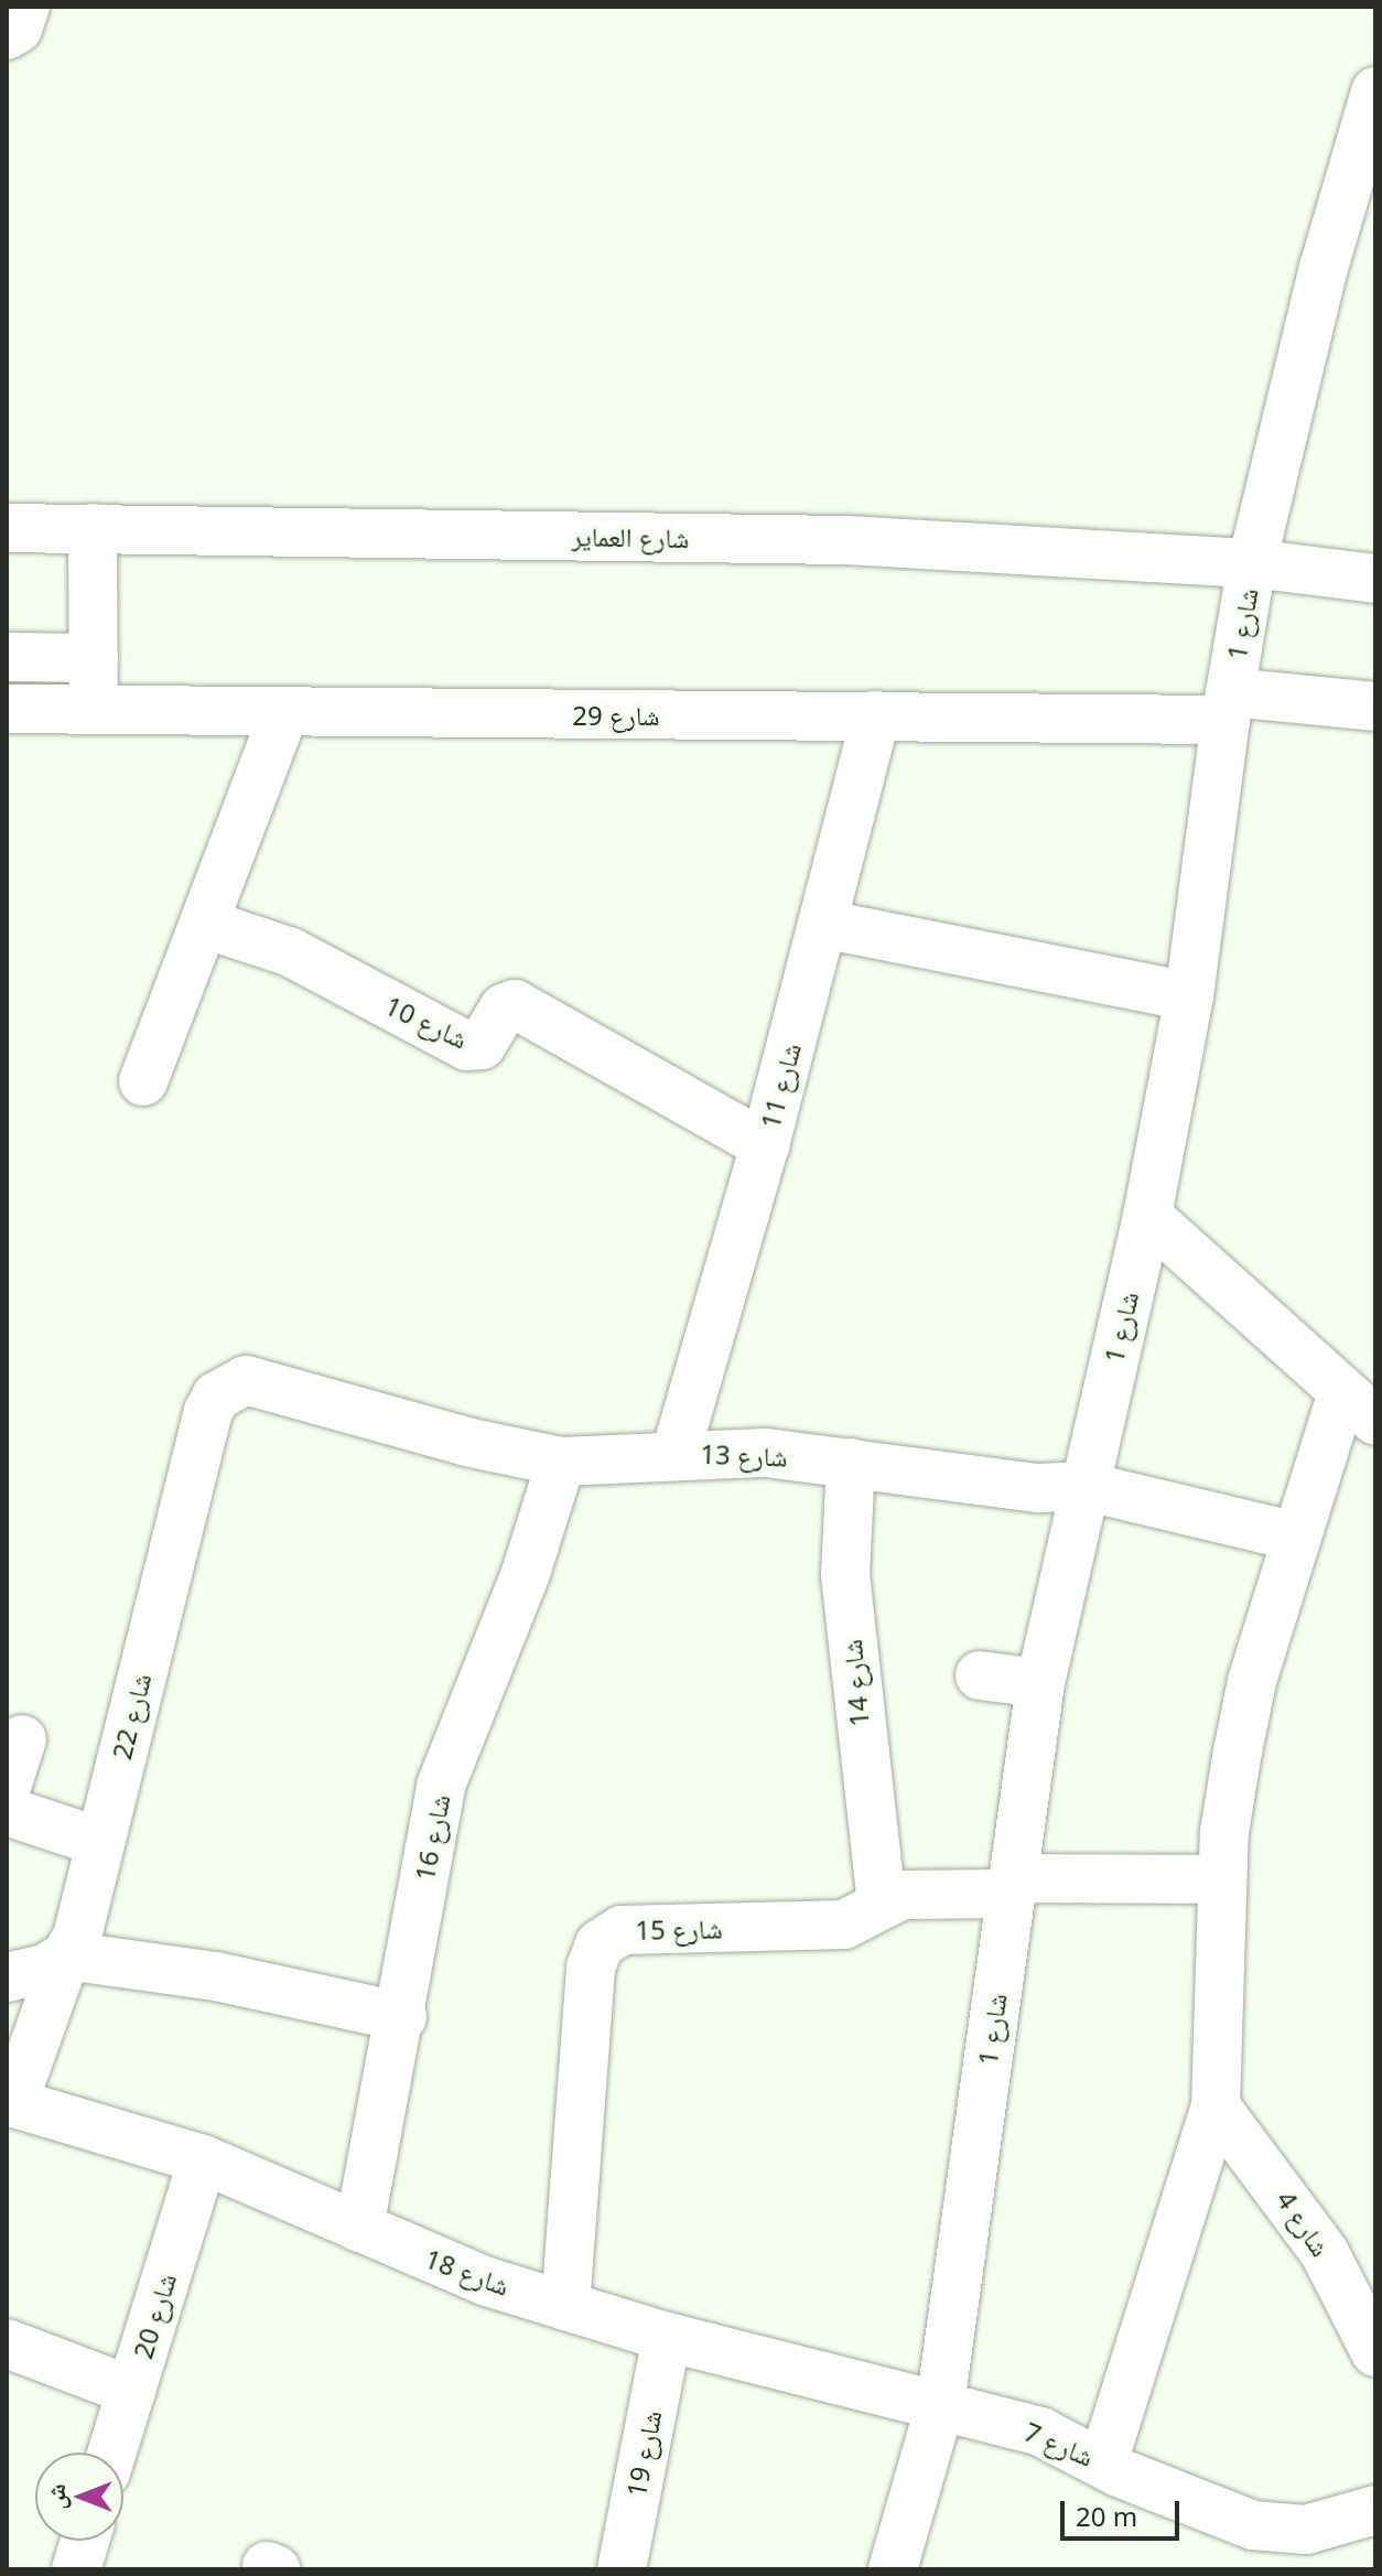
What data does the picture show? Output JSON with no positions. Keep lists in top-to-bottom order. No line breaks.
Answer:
{"streets":{"street":["شارع العماير","شارع 1","شارع 29","شارع 10","شارع 11","شارع 13","شارع 14","شارع 22","شارع 16","شارع 15","شارع 4","شارع 18","شارع 20","شارع 7","شارع 19"]},"crossings":[["شارع العماير","شارع 1"],["شارع 1","شارع 29"],["شارع 1","شارع 13"],["شارع 1","شارع 15"],["شارع 1","شارع 18"],["شارع 1","شارع 7"],["شارع 29","شارع 11"],["شارع 10","شارع 11"],["شارع 11","شارع 13"],["شارع 13","شارع 14"],["شارع 13","شارع 22"],["شارع 13","شارع 16"],["شارع 14","شارع 15"],["شارع 22","شارع 18"],["شارع 16","شارع 18"],["شارع 15","شارع 18"],["شارع 18","شارع 20"],["شارع 18","شارع 7"],["شارع 18","شارع 19"]],"scale_bar":"20 m","north":"left"}
